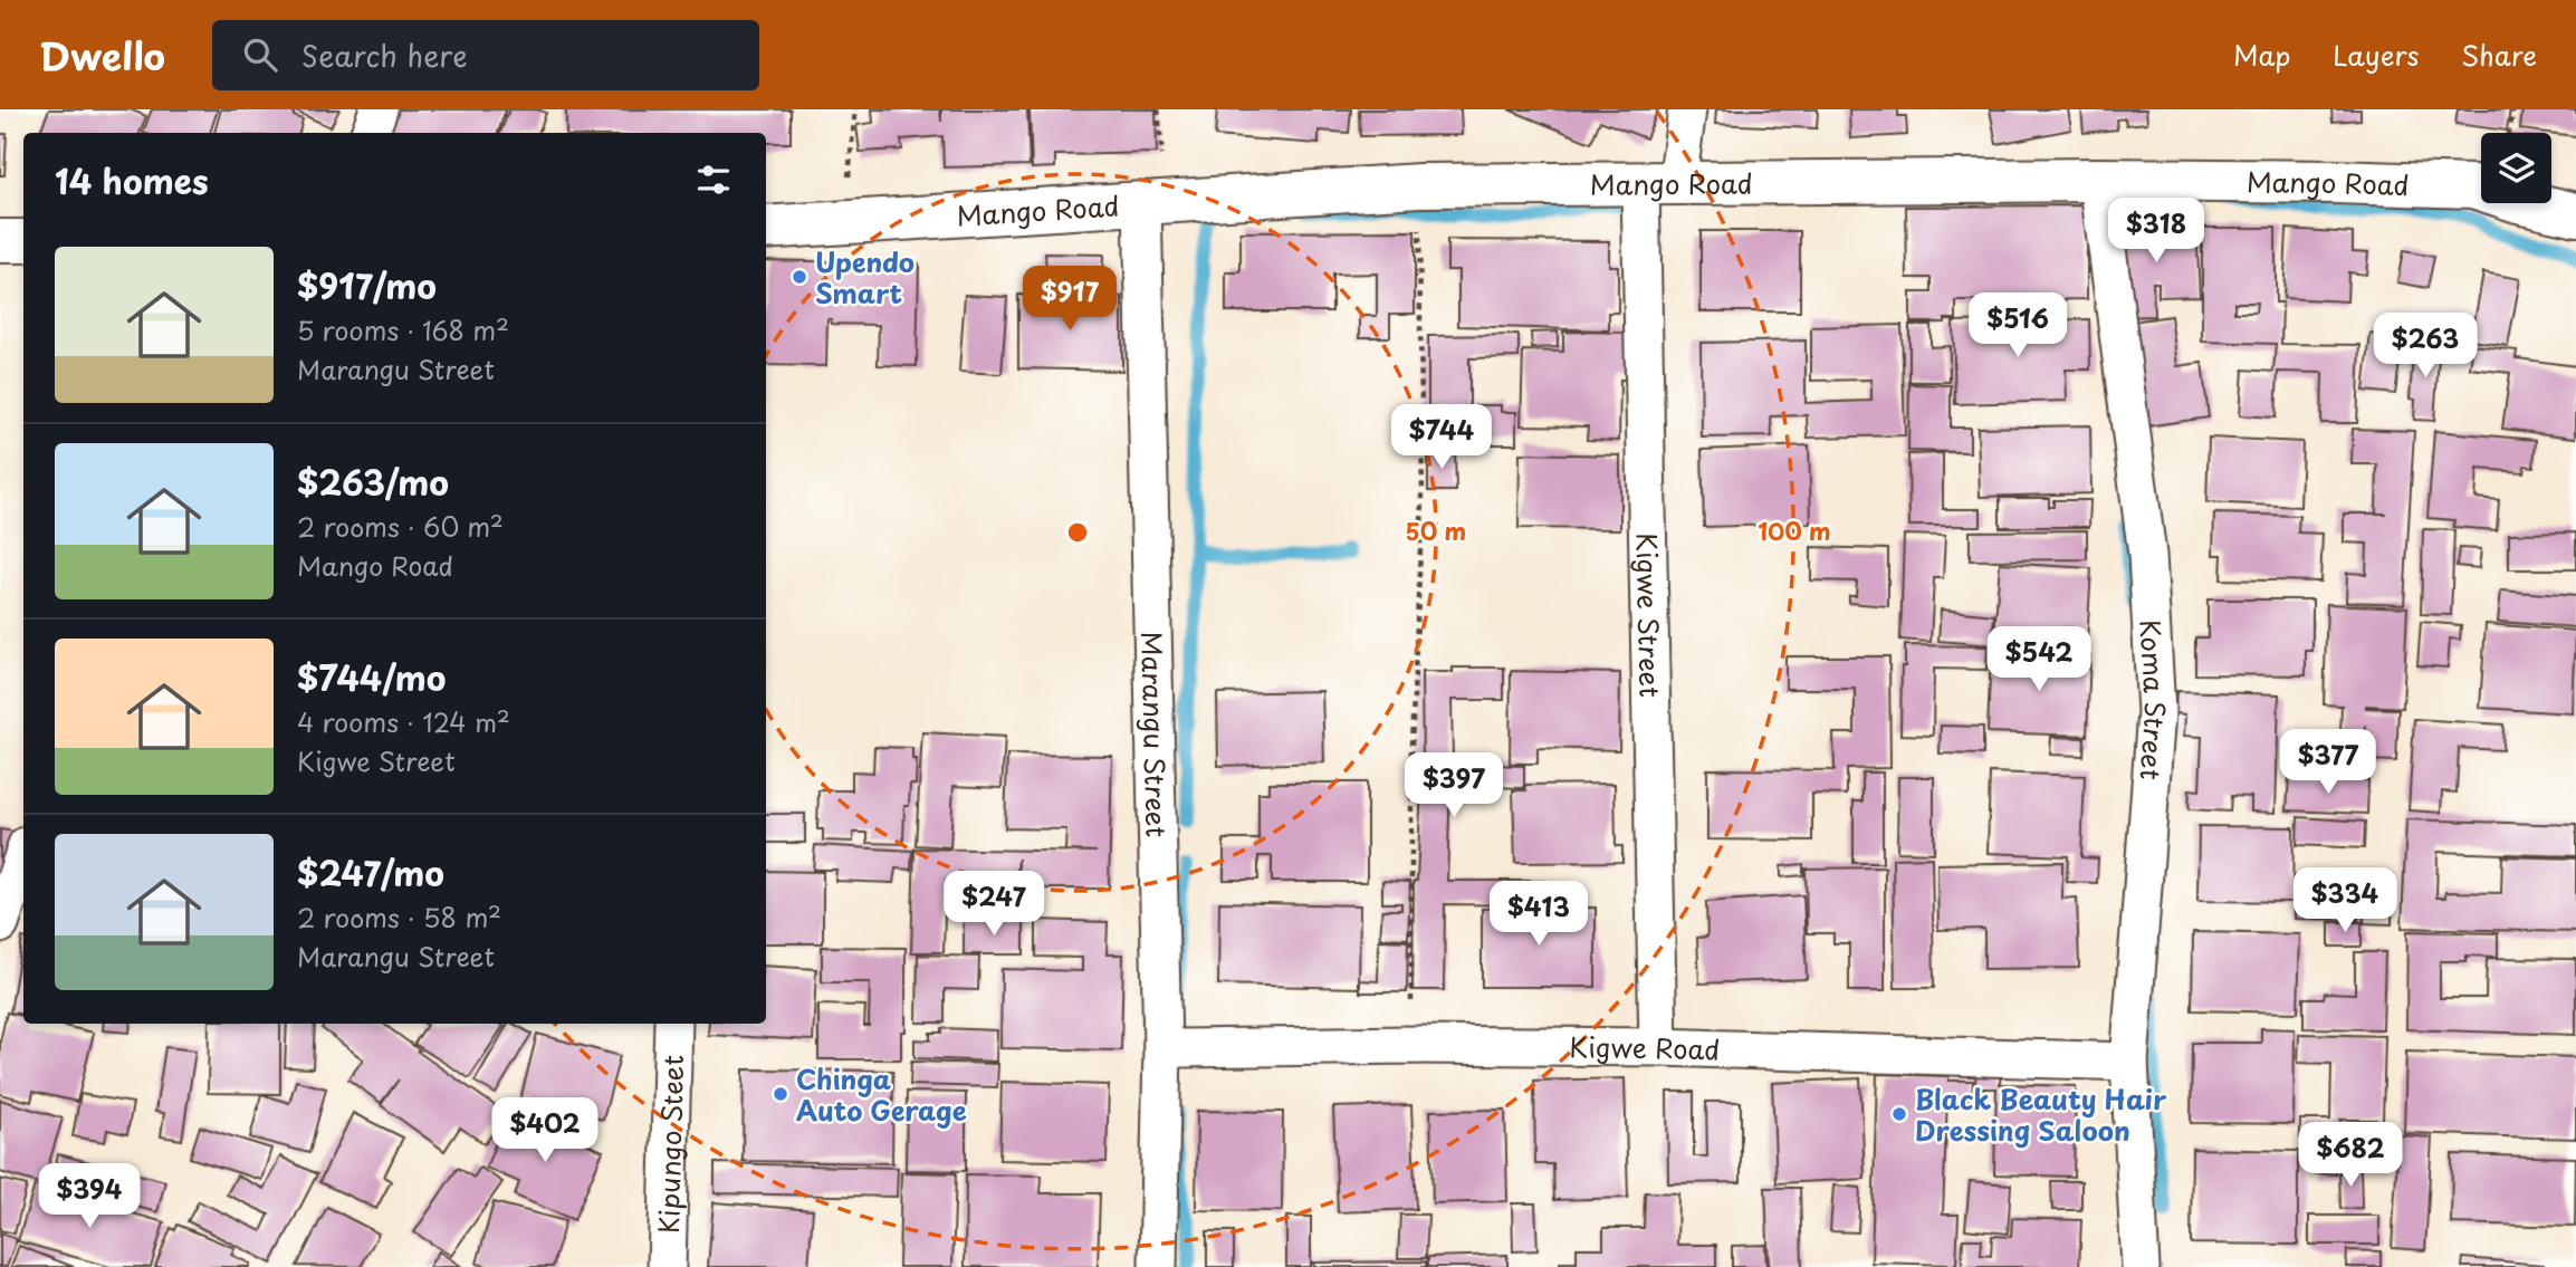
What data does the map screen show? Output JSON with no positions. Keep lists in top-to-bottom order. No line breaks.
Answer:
{"streets":{"street":["Mango Road","Kigwe Street","Koma Street","Marangu Street","Kigwe Road","Kipungo Steet"]},"crossings":[["Mango Road","Kigwe Street"],["Mango Road","Koma Street"],["Mango Road","Marangu Street"],["Kigwe Street","Kigwe Road"],["Koma Street","Kigwe Road"],["Marangu Street","Kigwe Road"]],"places":["Upendo Smart","Chinga Auto Gerage","Black Beauty Hair Dressing Saloon"],"page":{"header":"Dwello","search":"Search here","nav":["Map","Layers","Share"],"heading":"14 homes","price":["$318","$917","$516","$263","$744","$542","$377","$397","$334","$247","$413","$402","$682","$394"],"list":[{"name":"$917/mo","note":"5 rooms · 168 m² · Marangu Street"},{"name":"$263/mo","note":"2 rooms · 60 m² · Mango Road"},{"name":"$744/mo","note":"4 rooms · 124 m² · Kigwe Street"},{"name":"$247/mo","note":"2 rooms · 58 m² · Marangu Street"}]},"rings":["50 m","100 m"]}
